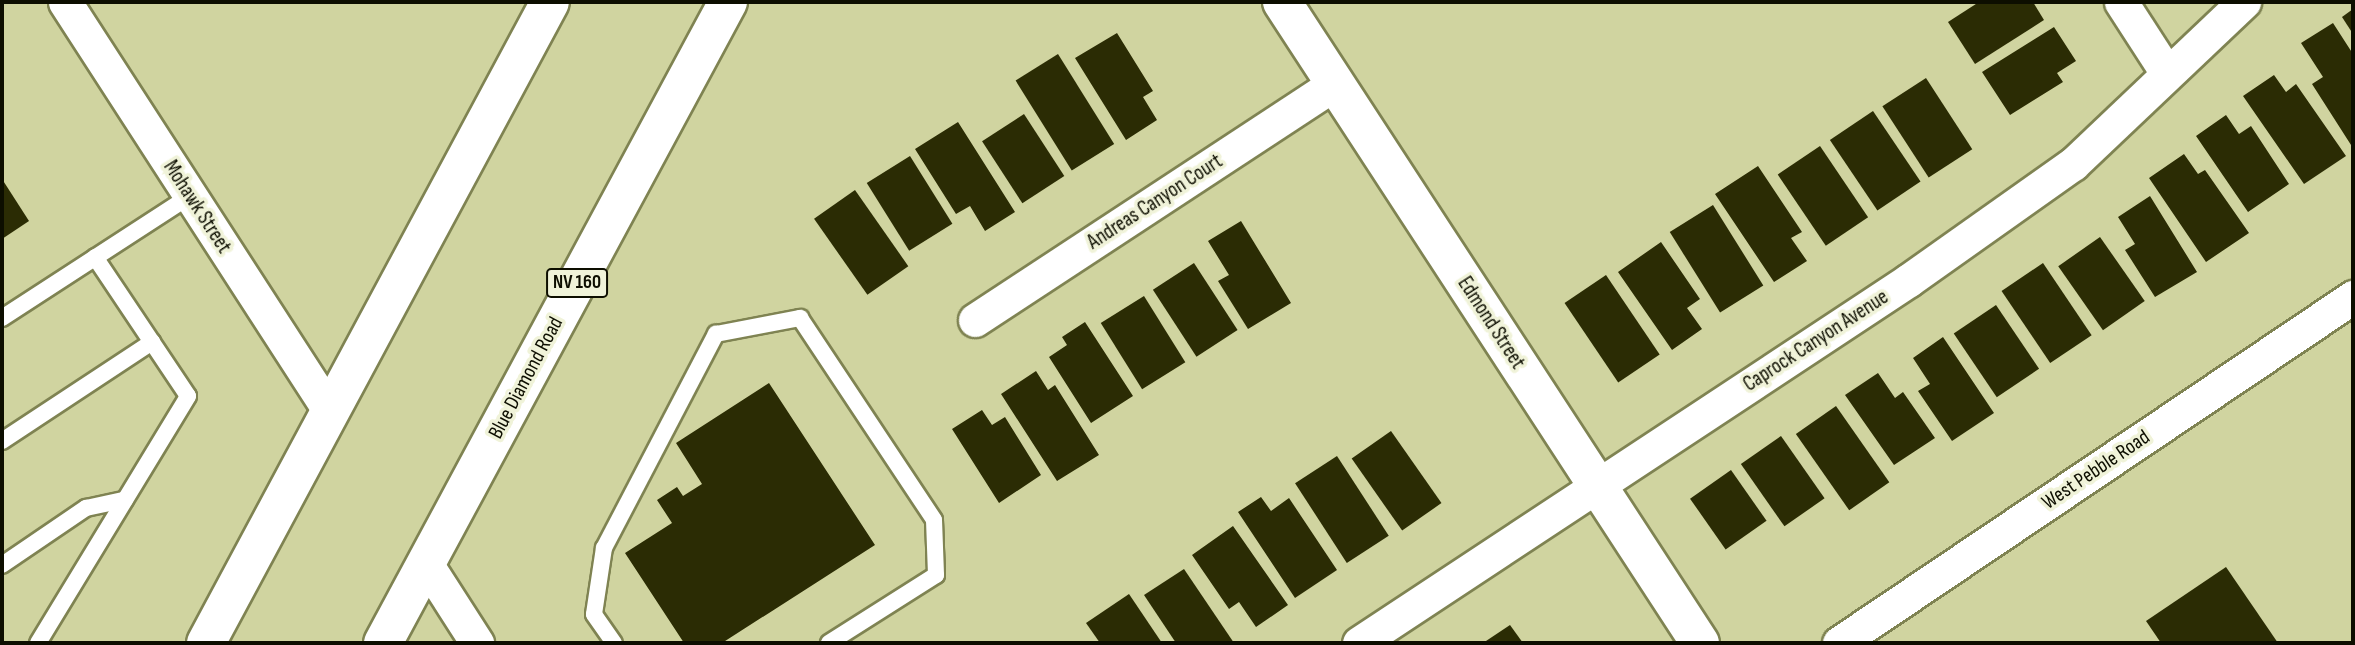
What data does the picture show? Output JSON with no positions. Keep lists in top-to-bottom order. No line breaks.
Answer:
{"streets":{"main road":["NV 160","Edmond Street","Blue Diamond Road"],"street":["Andreas Canyon Court","Mohawk Street","Caprock Canyon Avenue","West Pebble Road"]},"crossings":[["Andreas Canyon Court","Edmond Street"],["Edmond Street","Caprock Canyon Avenue"]]}
